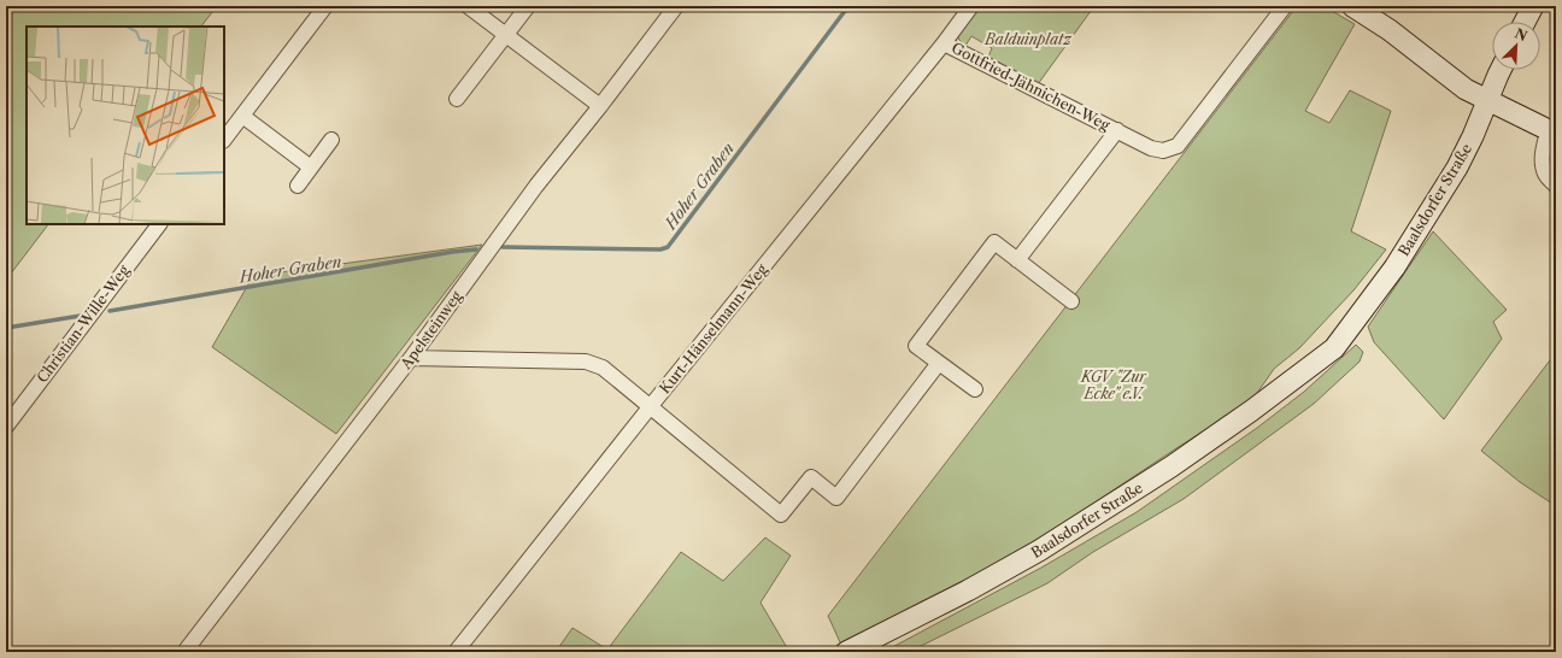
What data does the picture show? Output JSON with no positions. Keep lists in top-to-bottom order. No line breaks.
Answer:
{"streets":{"main road":["Baalsdorfer Straße"],"street":["Gottfried-Jähnichen-Weg","Christian-Wille-Weg","Kurt-Hänselmann-Weg","Apelsteinweg"]},"crossings":[["Gottfried-Jähnichen-Weg","Kurt-Hänselmann-Weg"]],"water":["Hoher Graben"],"parks":["Balduinplatz","KGV \"Zur Ecke\" e.V."],"north":"top right"}
